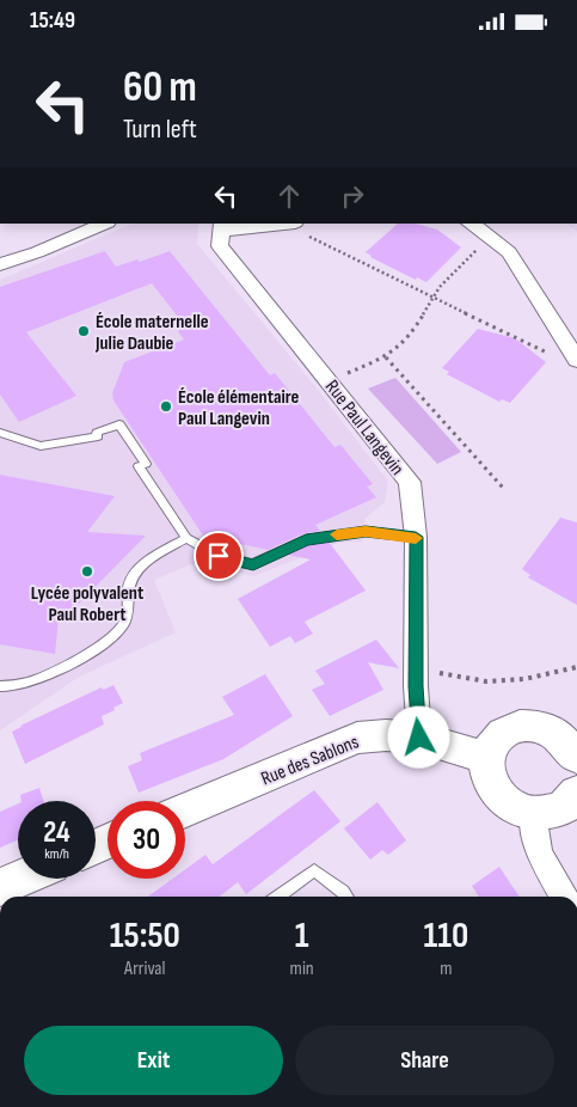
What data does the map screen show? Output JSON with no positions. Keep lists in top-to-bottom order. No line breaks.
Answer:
{"streets":{"street":["Rue Paul Langevin","Rue des Sablons"]},"crossings":[["Rue Paul Langevin","Rue des Sablons"]],"places":["École maternelle Julie Daubie","École élémentaire Paul Langevin","Lycée polyvalent Paul Robert"],"page":{"status":"15:49","turn":["60 m","Turn left"],"speed":"24 km/h","limit":"30","eta":["15:50","Arrival","1","min","110","m"],"buttons":["Exit","Share"]}}
